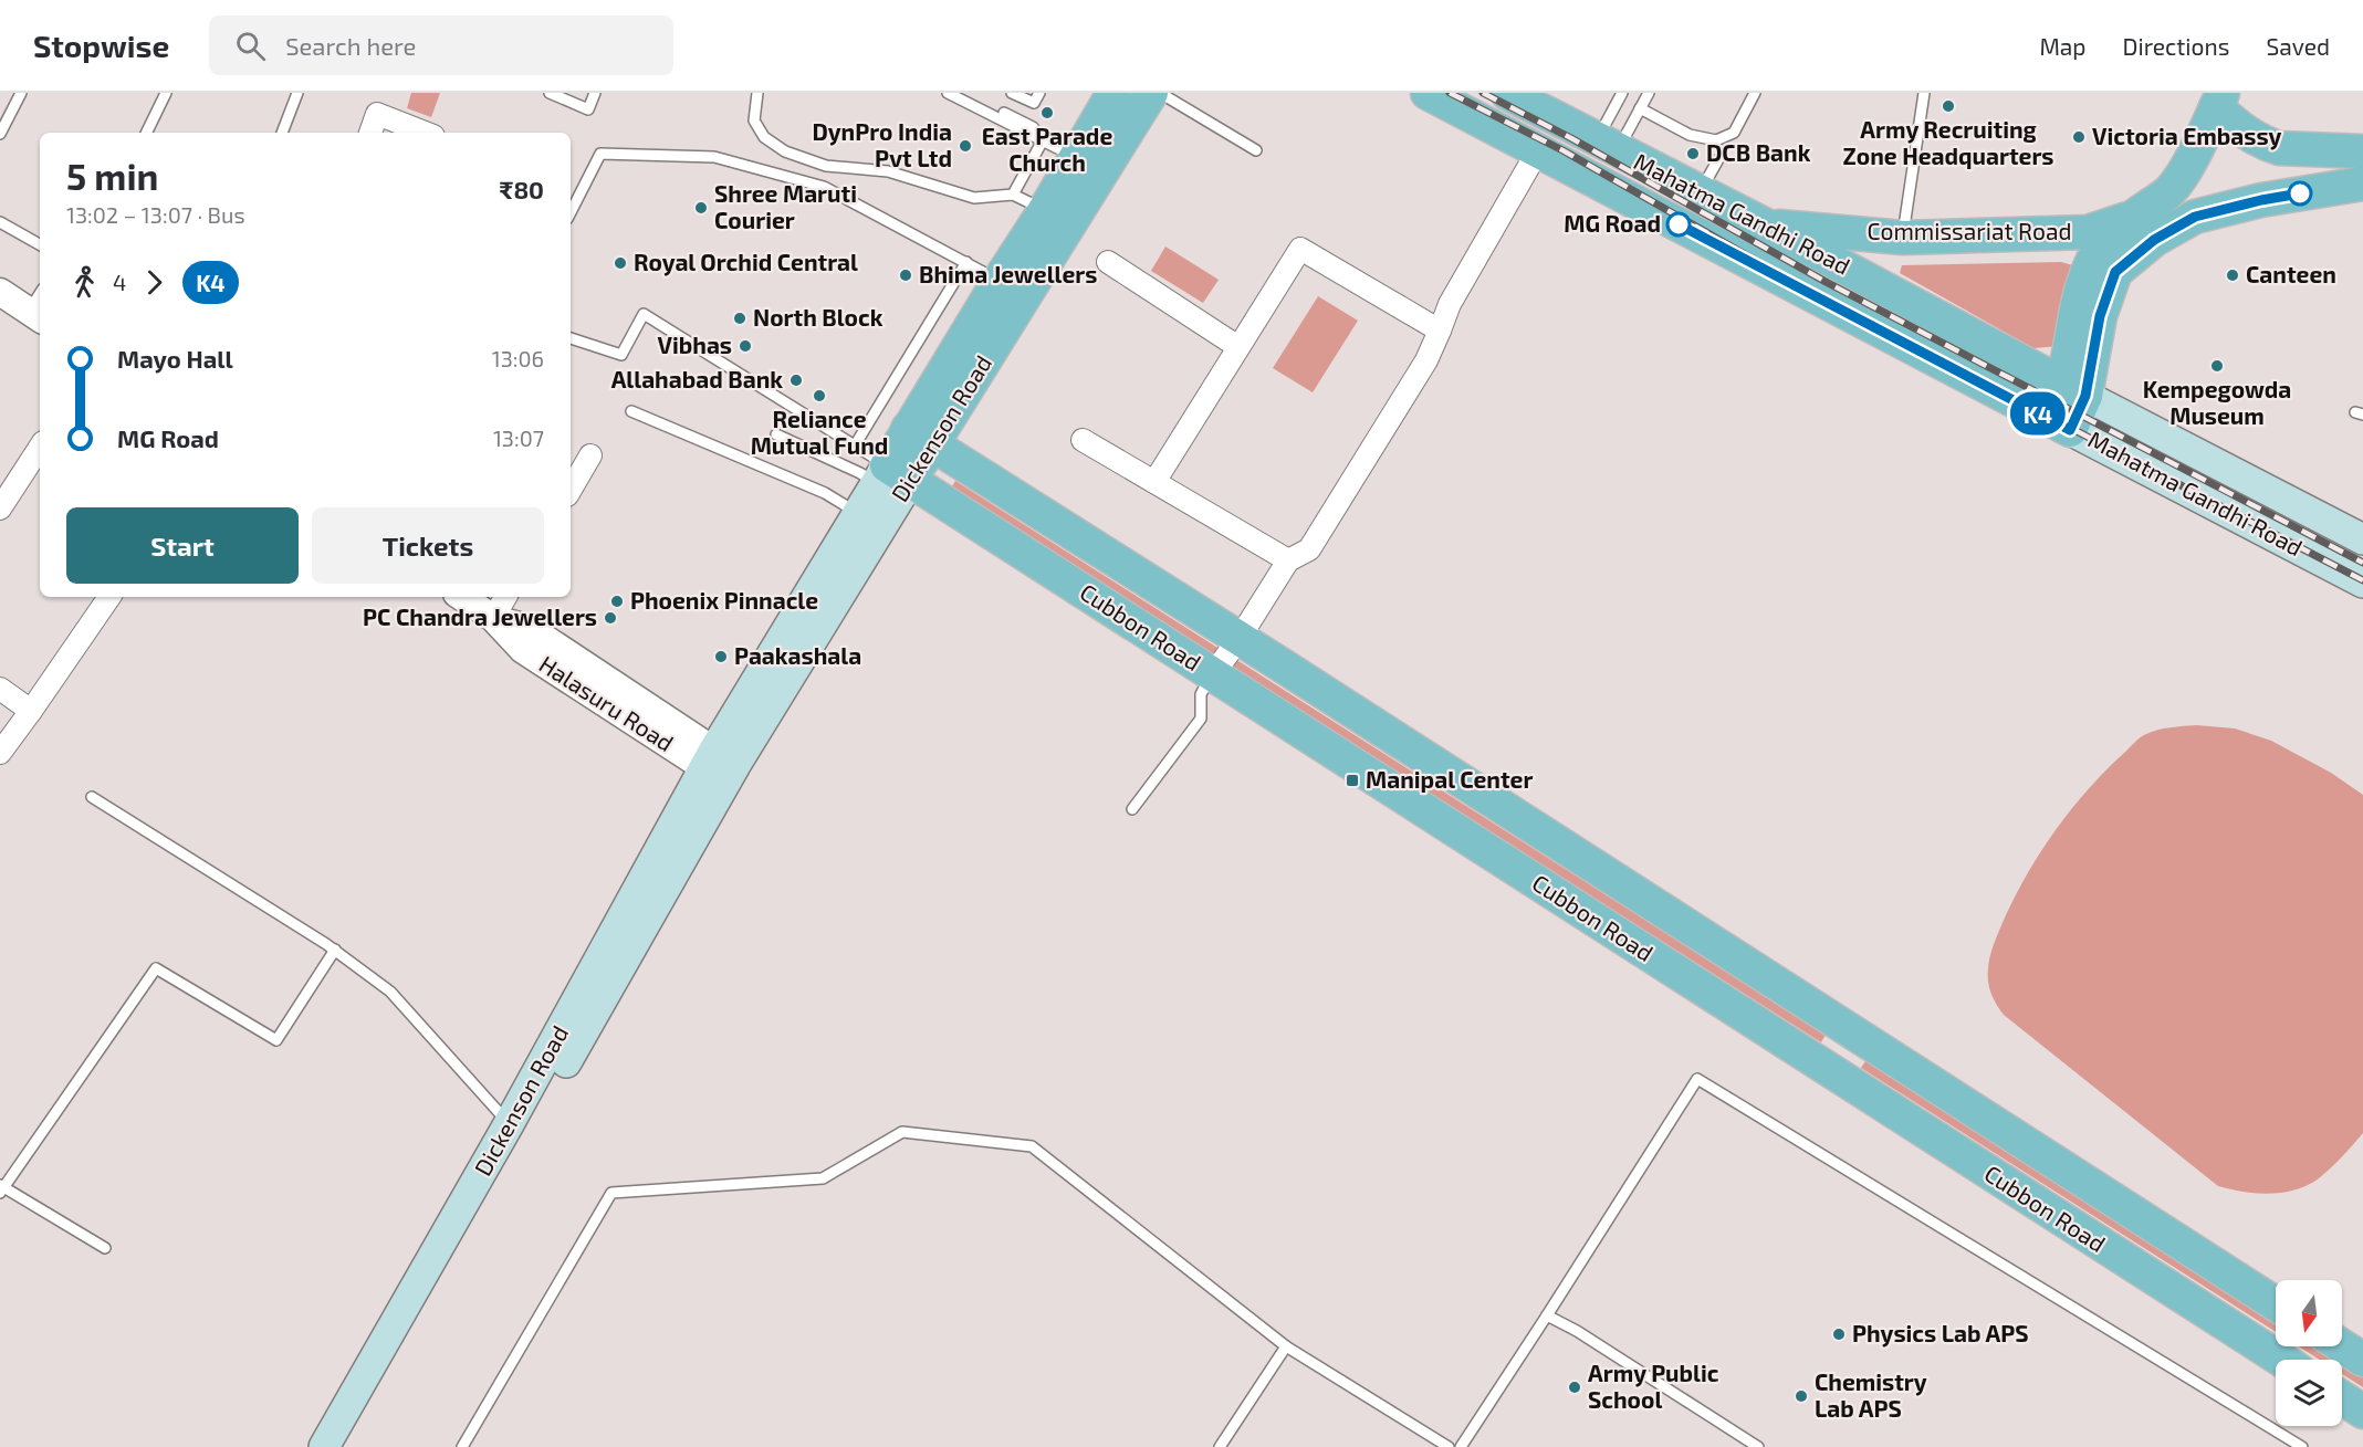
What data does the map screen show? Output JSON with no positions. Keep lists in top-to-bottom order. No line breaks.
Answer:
{"streets":{"main road":["Mahatma Gandhi Road","Commissariat Road","Dickenson Road","Cubbon Road"],"street":["Halasuru Road"]},"crossings":[["Mahatma Gandhi Road","Commissariat Road"],["Dickenson Road","Cubbon Road"],["Dickenson Road","Halasuru Road"]],"places":{"other":["Army Recruiting Zone Headquarters","East Parade Church","Victoria Embassy","DynPro India Pvt Ltd","DCB Bank","Shree Maruti Courier","MG Road","Royal Orchid Central","Bhima Jewellers","Canteen","North Block","Vibhas","Kempegowda Museum","Allahabad Bank","Reliance Mutual Fund","Phoenix Pinnacle","PC Chandra Jewellers","Paakashala","Physics Lab APS","Army Public School","Chemistry Lab APS"],"transit":["Manipal Center"]},"lines":["bus line K4"],"north":"bottom","page":{"header":"Stopwise","search":"Search here","nav":["Map","Directions","Saved"],"on_map":"K4","heading":["5 min","13:02 – 13:07 · Bus","₹80"],"legs":["4","K4"],"list":[{"name":"Mayo Hall","value":"13:06"},{"name":"MG Road","value":"13:07"}],"buttons":["Start","Tickets"]}}
